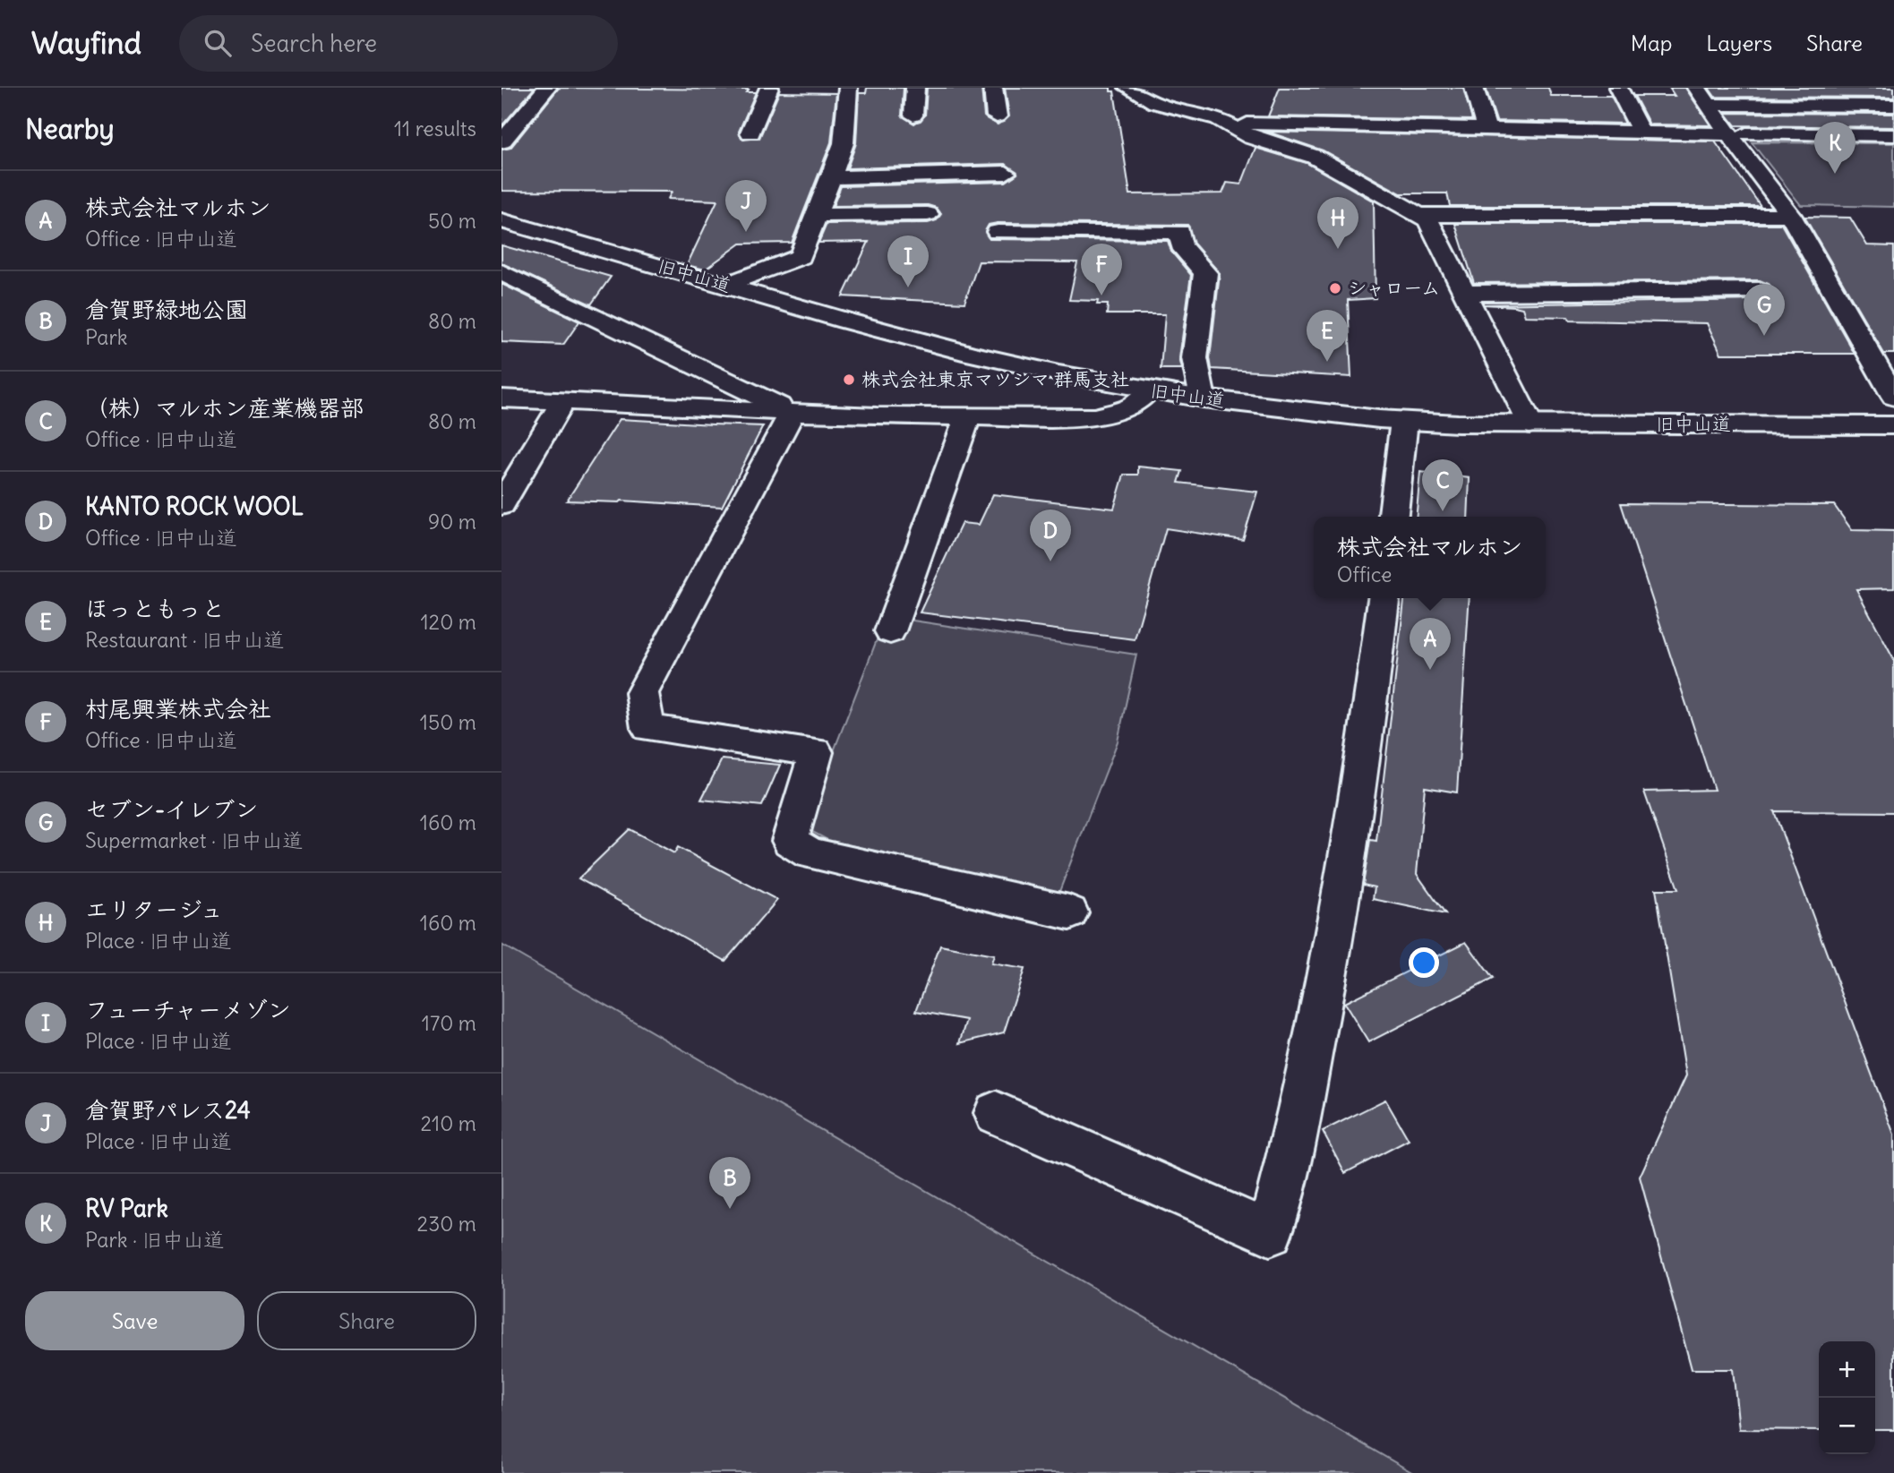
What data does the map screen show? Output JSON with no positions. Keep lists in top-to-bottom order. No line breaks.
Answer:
{"streets":{"street":["旧中山道"]},"places":["シャローム","株式会社東京マツシマ 群馬支社"],"page":{"header":"Wayfind","search":"Search here","nav":["Map","Layers","Share"],"heading":["Nearby","11 results"],"pins":["K","J","H","I","F","G","E","C","D","A","B"],"list":[{"mark":"A","name":"株式会社マルホン","note":"Office · 旧中山道","value":"50 m"},{"mark":"B","name":"倉賀野緑地公園","note":"Park","value":"80 m"},{"mark":"C","name":"（株）マルホン産業機器部","note":"Office · 旧中山道","value":"80 m"},{"mark":"D","name":"KANTO ROCK WOOL","note":"Office · 旧中山道","value":"90 m"},{"mark":"E","name":"ほっともっと","note":"Restaurant · 旧中山道","value":"120 m"},{"mark":"F","name":"村尾興業株式会社","note":"Office · 旧中山道","value":"150 m"},{"mark":"G","name":"セブン-イレブン","note":"Supermarket · 旧中山道","value":"160 m"},{"mark":"H","name":"エリタージュ","note":"Place · 旧中山道","value":"160 m"},{"mark":"I","name":"フューチャーメゾン","note":"Place · 旧中山道","value":"170 m"},{"mark":"J","name":"倉賀野パレス24","note":"Place · 旧中山道","value":"210 m"},{"mark":"K","name":"RV Park","note":"Park · 旧中山道","value":"230 m"}],"popup":["株式会社マルホン","Office"],"buttons":["Save","Share"],"map_buttons":["+","−"]}}
